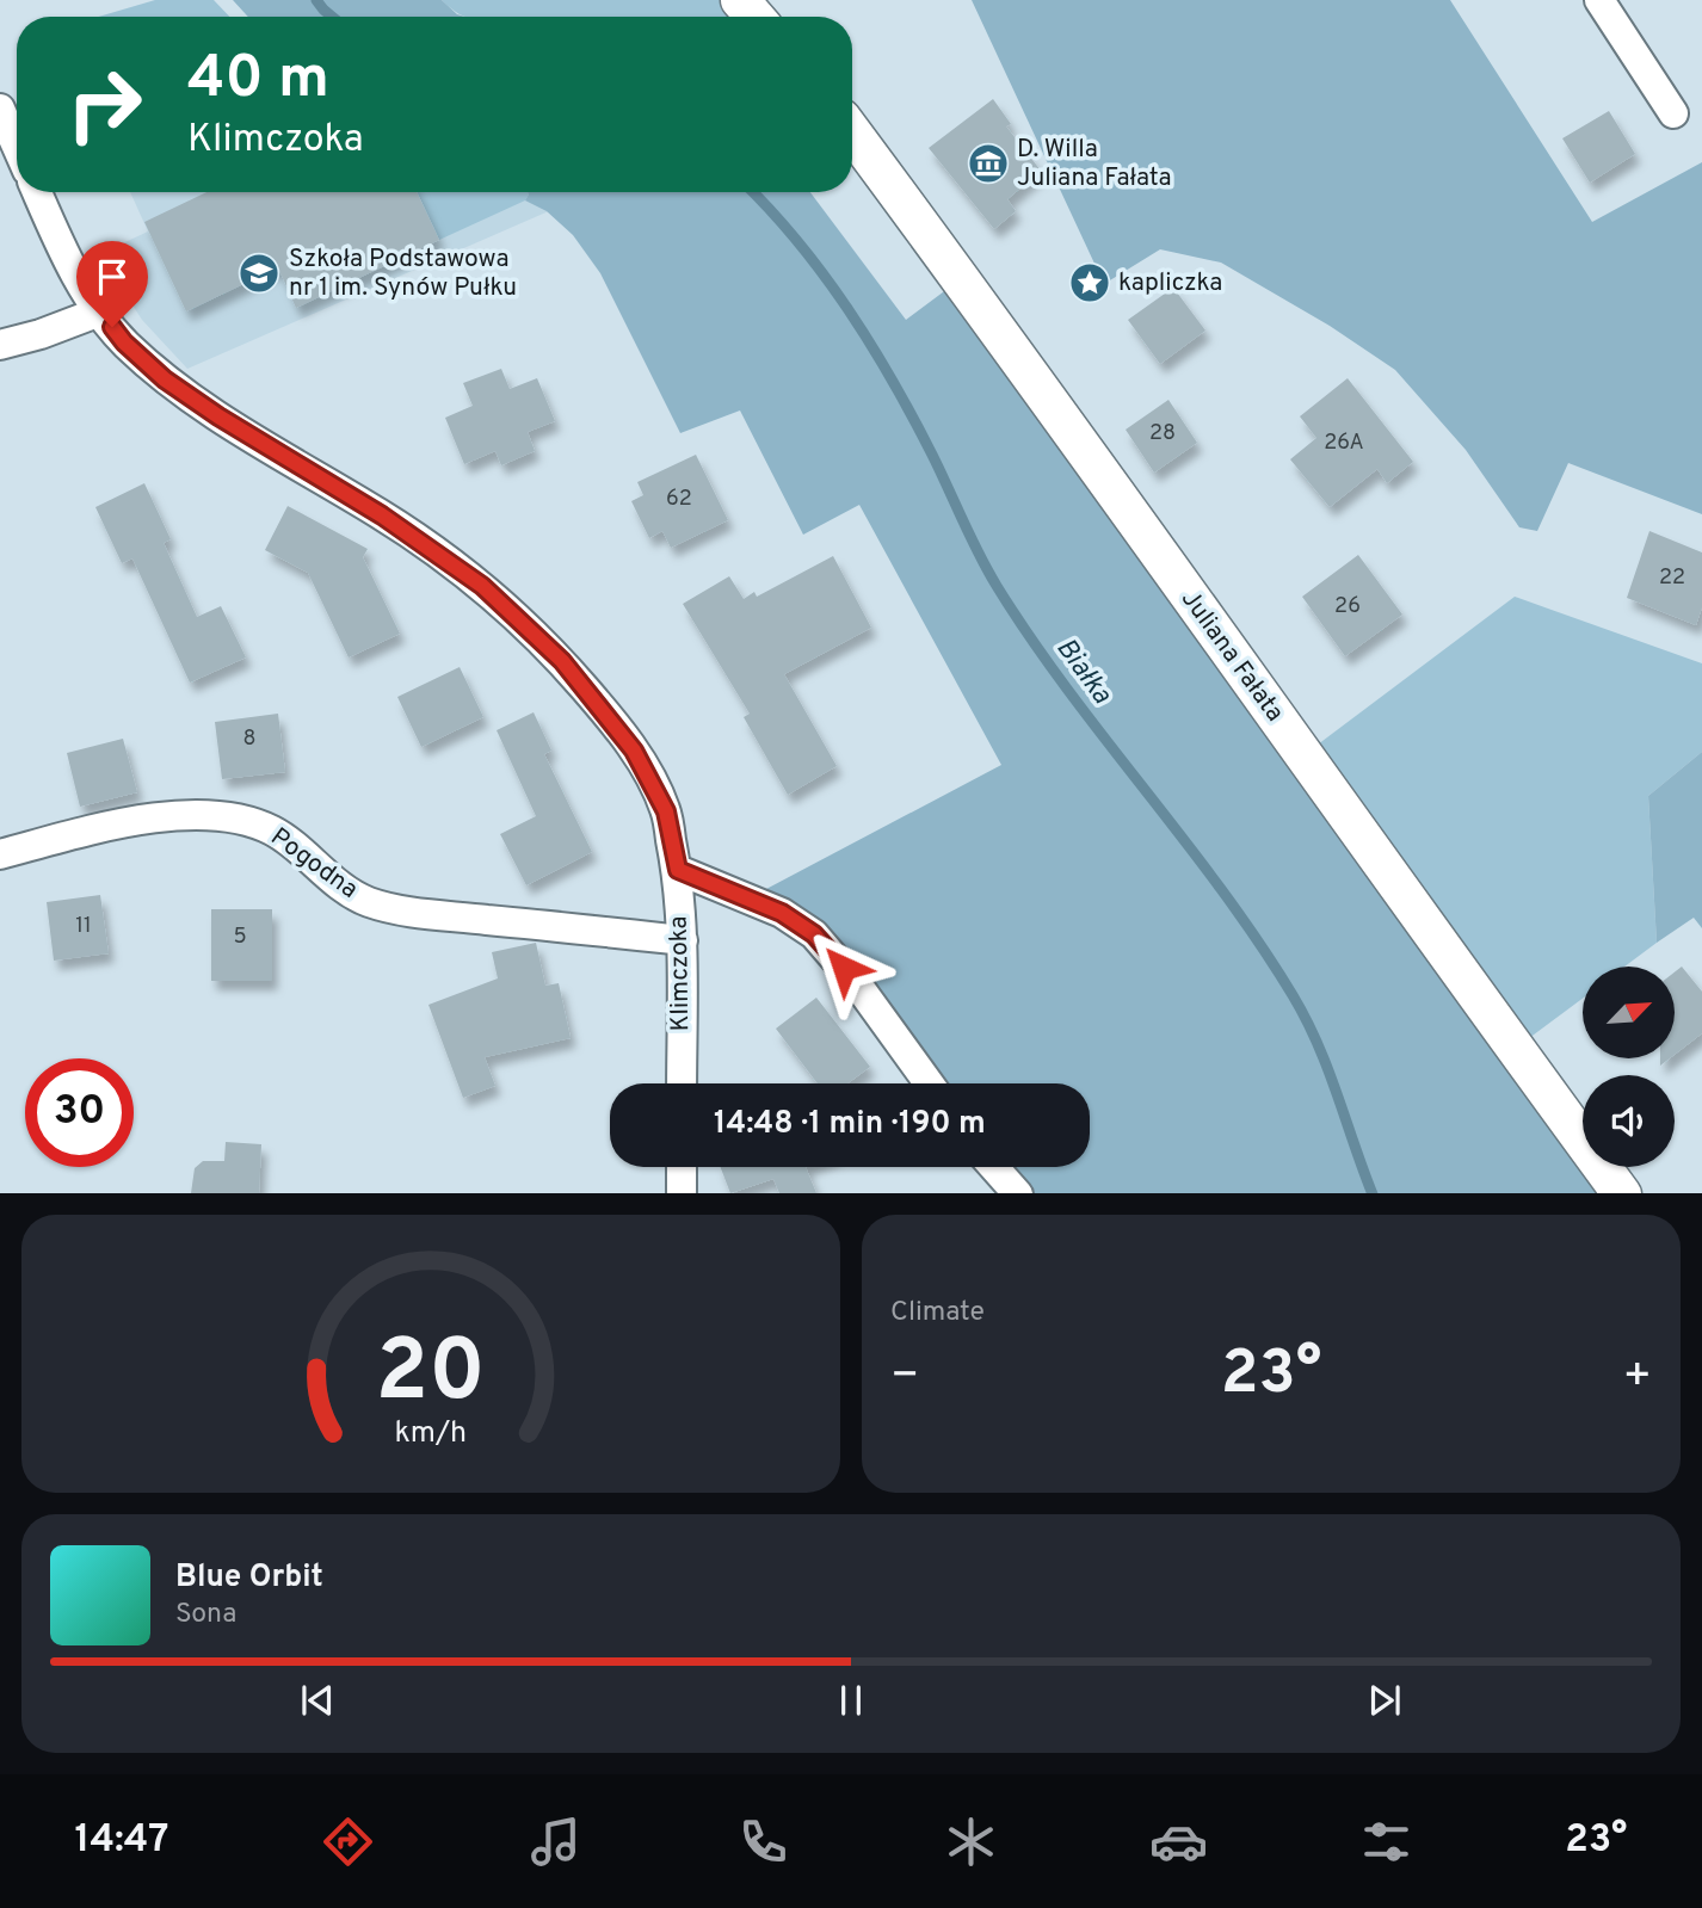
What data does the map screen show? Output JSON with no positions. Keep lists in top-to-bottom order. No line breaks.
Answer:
{"streets":{"street":["Juliana Fałata","Pogodna","Klimczoka"]},"crossings":[["Pogodna","Klimczoka"]],"water":["Białka"],"places":{"museum":["D. Willa Juliana Fałata"],"school or university":["Szkoła Podstawowa nr 1 im. Synów Pułku"],"place":["kapliczka"]},"house_numbers":["28","26A","62","22","26","8","11","5"],"north":"top right","page":{"turn":["40 m","Klimczoka"],"limit":"30","trip":"14:48 · 1 min · 190 m","tile":"Climate","heat":["−","23°","+"],"song":["Blue Orbit","Sona"],"tabs":["14:47","23°"],"gauge":["20","km/h"]}}
